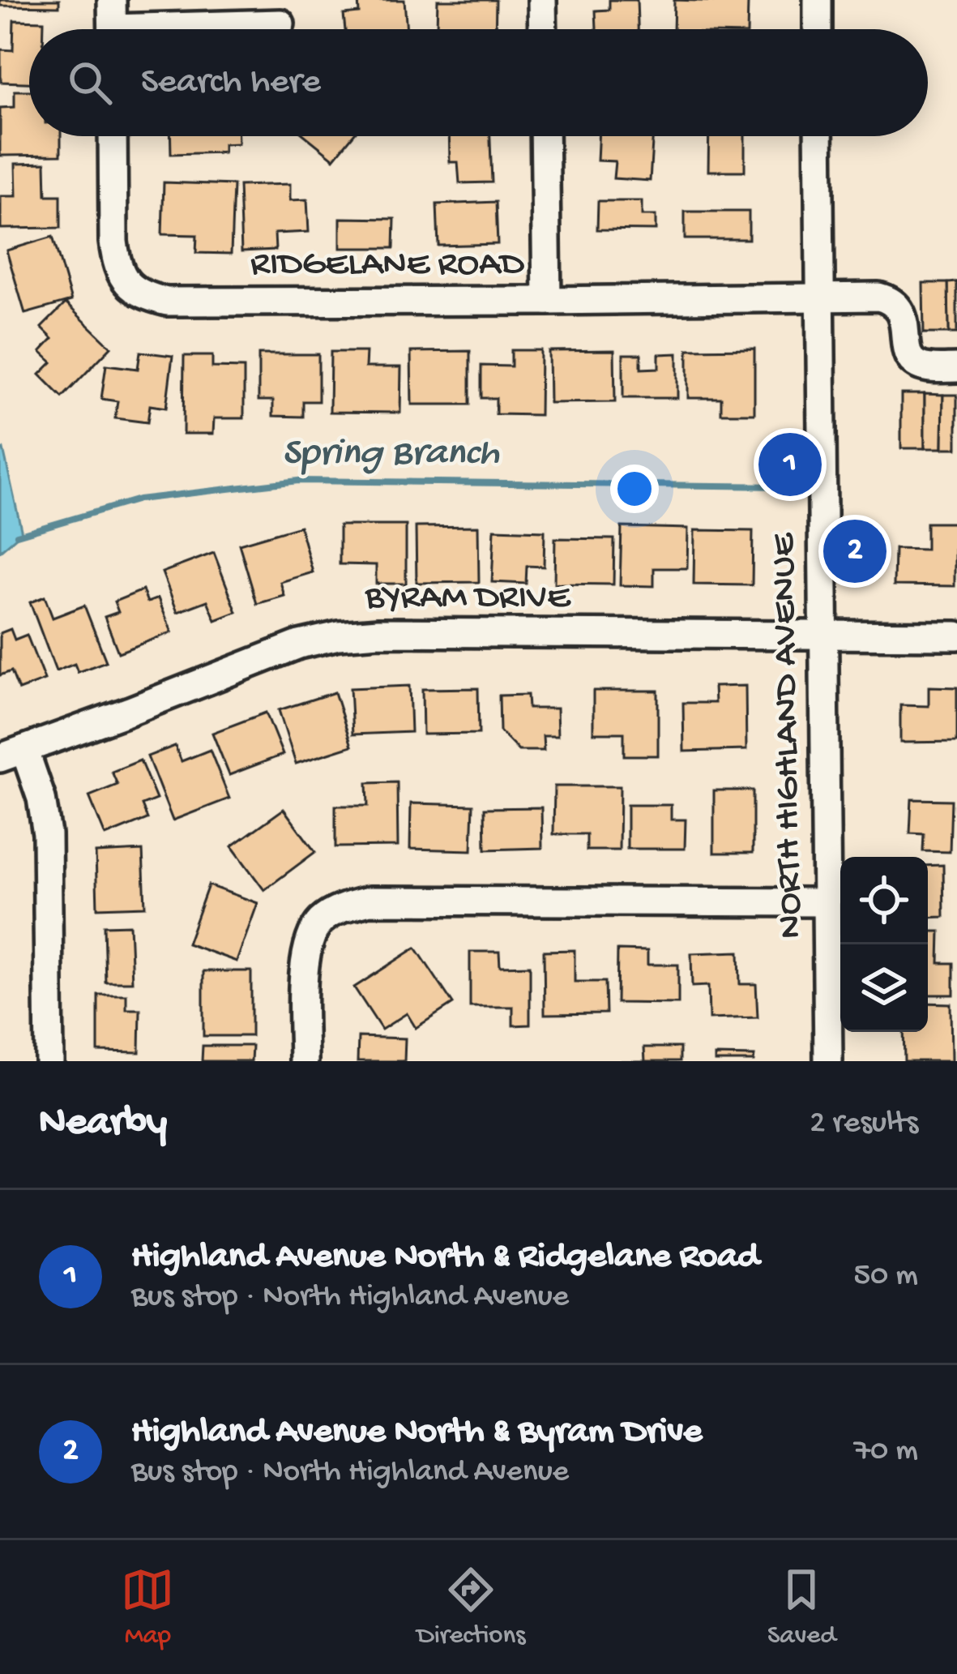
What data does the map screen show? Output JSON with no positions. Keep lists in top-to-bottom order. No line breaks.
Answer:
{"streets":{"street":["RIDGELANE ROAD","BYRAM DRIVE","NORTH HIGHLAND AVENUE"]},"crossings":[["RIDGELANE ROAD","NORTH HIGHLAND AVENUE"],["BYRAM DRIVE","NORTH HIGHLAND AVENUE"]],"water":["Spring Branch"],"page":{"search":"Search here","pins":["1","2"],"heading":["Nearby","2 results"],"list":[{"mark":"1","name":"Highland Avenue North & Ridgelane Road","note":"Bus stop · North Highland Avenue","value":"50 m"},{"mark":"2","name":"Highland Avenue North & Byram Drive","note":"Bus stop · North Highland Avenue","value":"70 m"}],"nav":["Map","Directions","Saved"]}}
